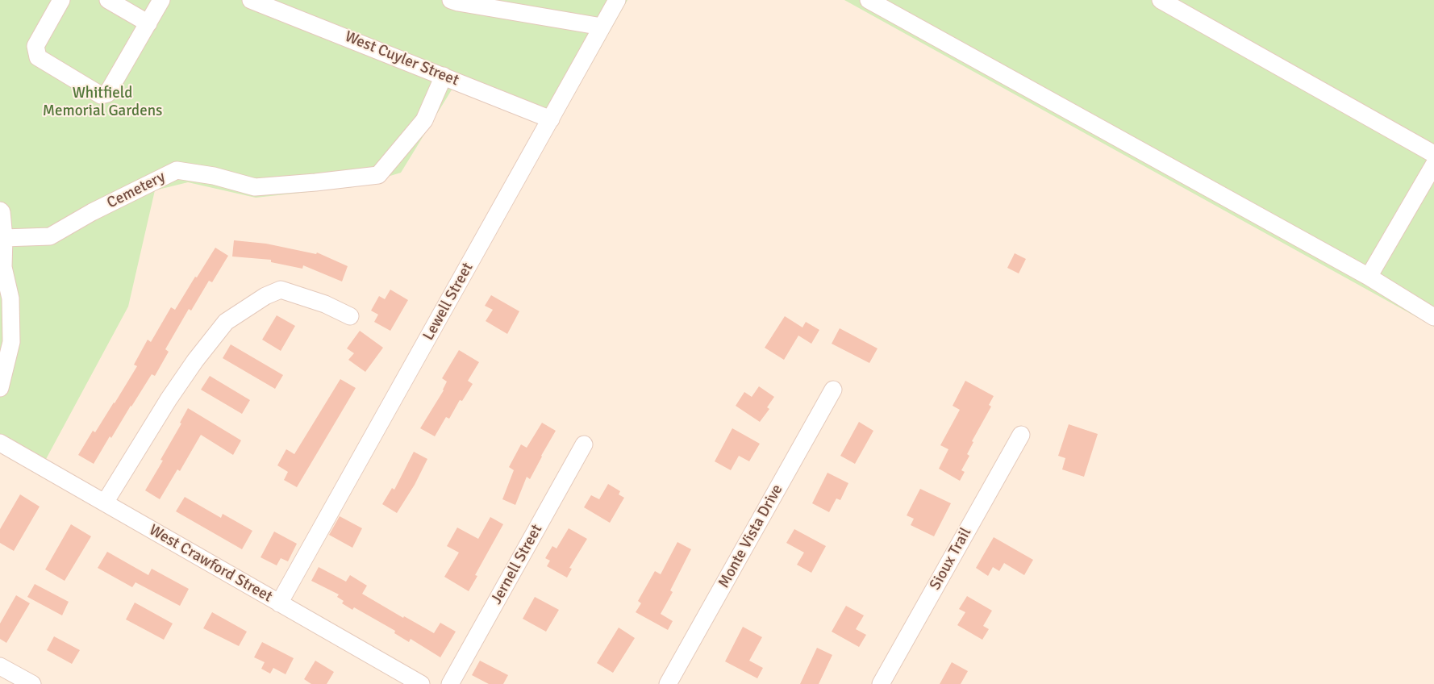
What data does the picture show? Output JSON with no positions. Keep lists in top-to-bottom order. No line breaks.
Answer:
{"streets":{"street":["West Cuyler Street","Cemetery","Lewell Street","Monte Vista Drive","Sioux Trail","West Crawford Street","Jernell Street"]},"crossings":[["West Cuyler Street","Cemetery"],["West Cuyler Street","Lewell Street"],["Lewell Street","West Crawford Street"]],"parks":["Whitfield Memorial Gardens"]}
